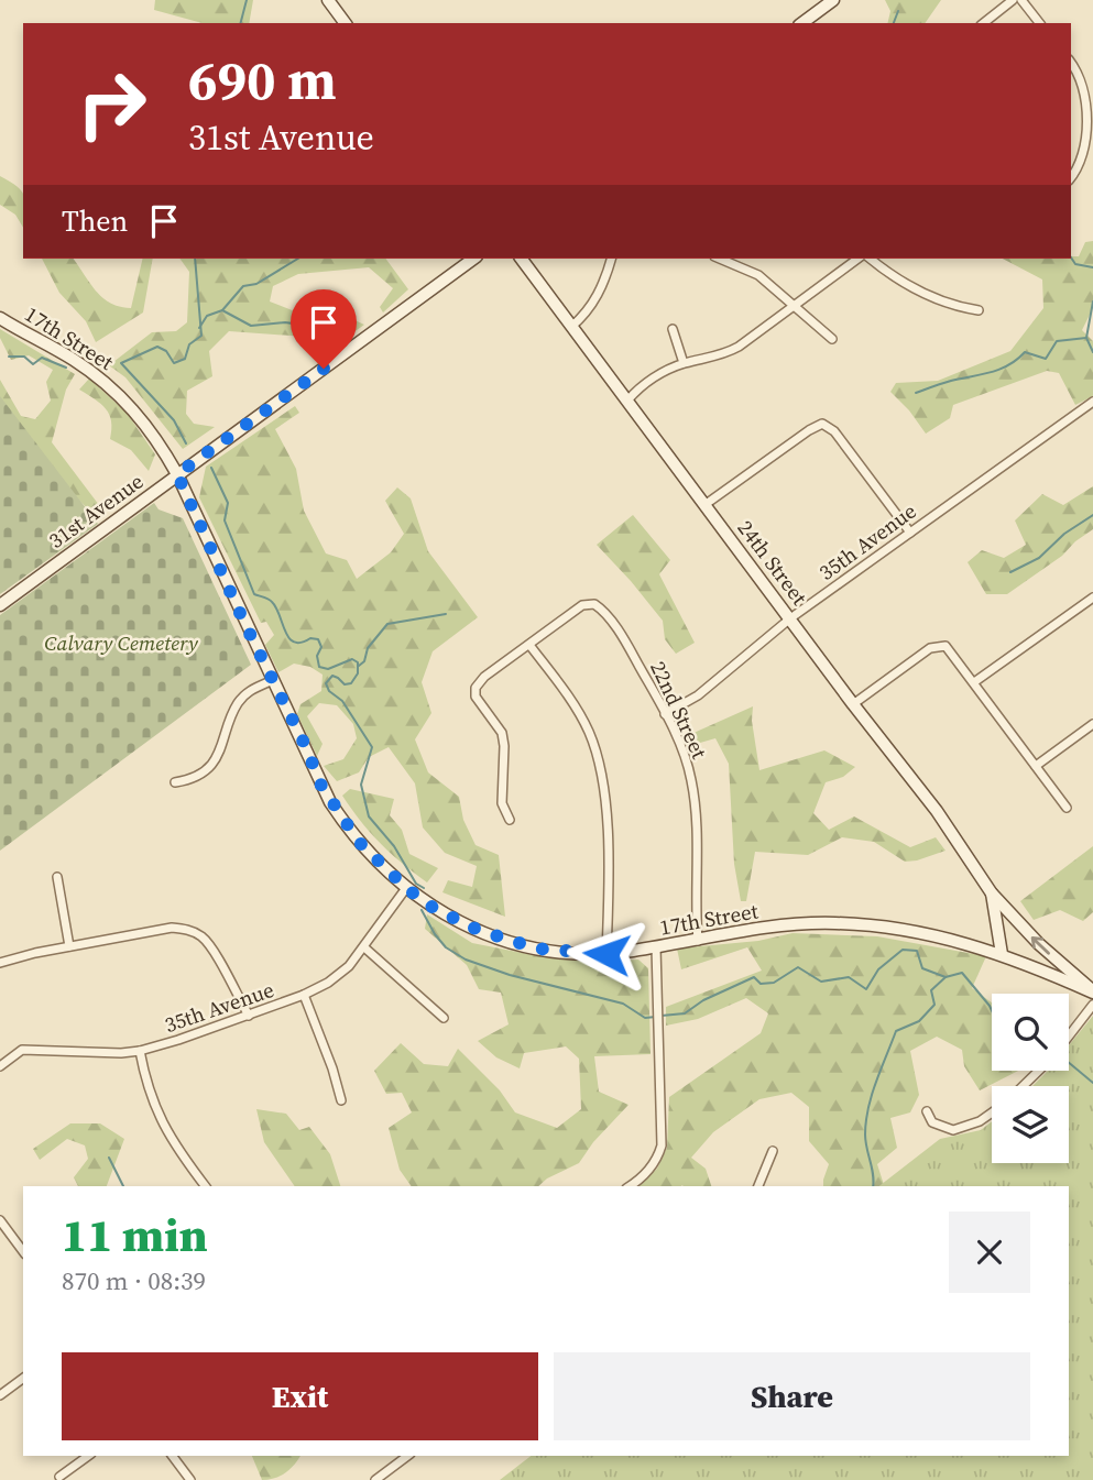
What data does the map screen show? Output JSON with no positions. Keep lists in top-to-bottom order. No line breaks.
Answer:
{"streets":{"street":["17th Street","31st Avenue","35th Avenue","24th Street","22nd Street"]},"crossings":[["17th Street","31st Avenue"],["17th Street","35th Avenue"],["17th Street","24th Street"],["17th Street","22nd Street"],["35th Avenue","24th Street"],["35th Avenue","22nd Street"]],"parks":["Calvary Cemetery"],"page":{"turn":["690 m","31st Avenue"],"then":"Then","heading":["11 min","870 m · 08:39"],"buttons":["Exit","Share"]}}
